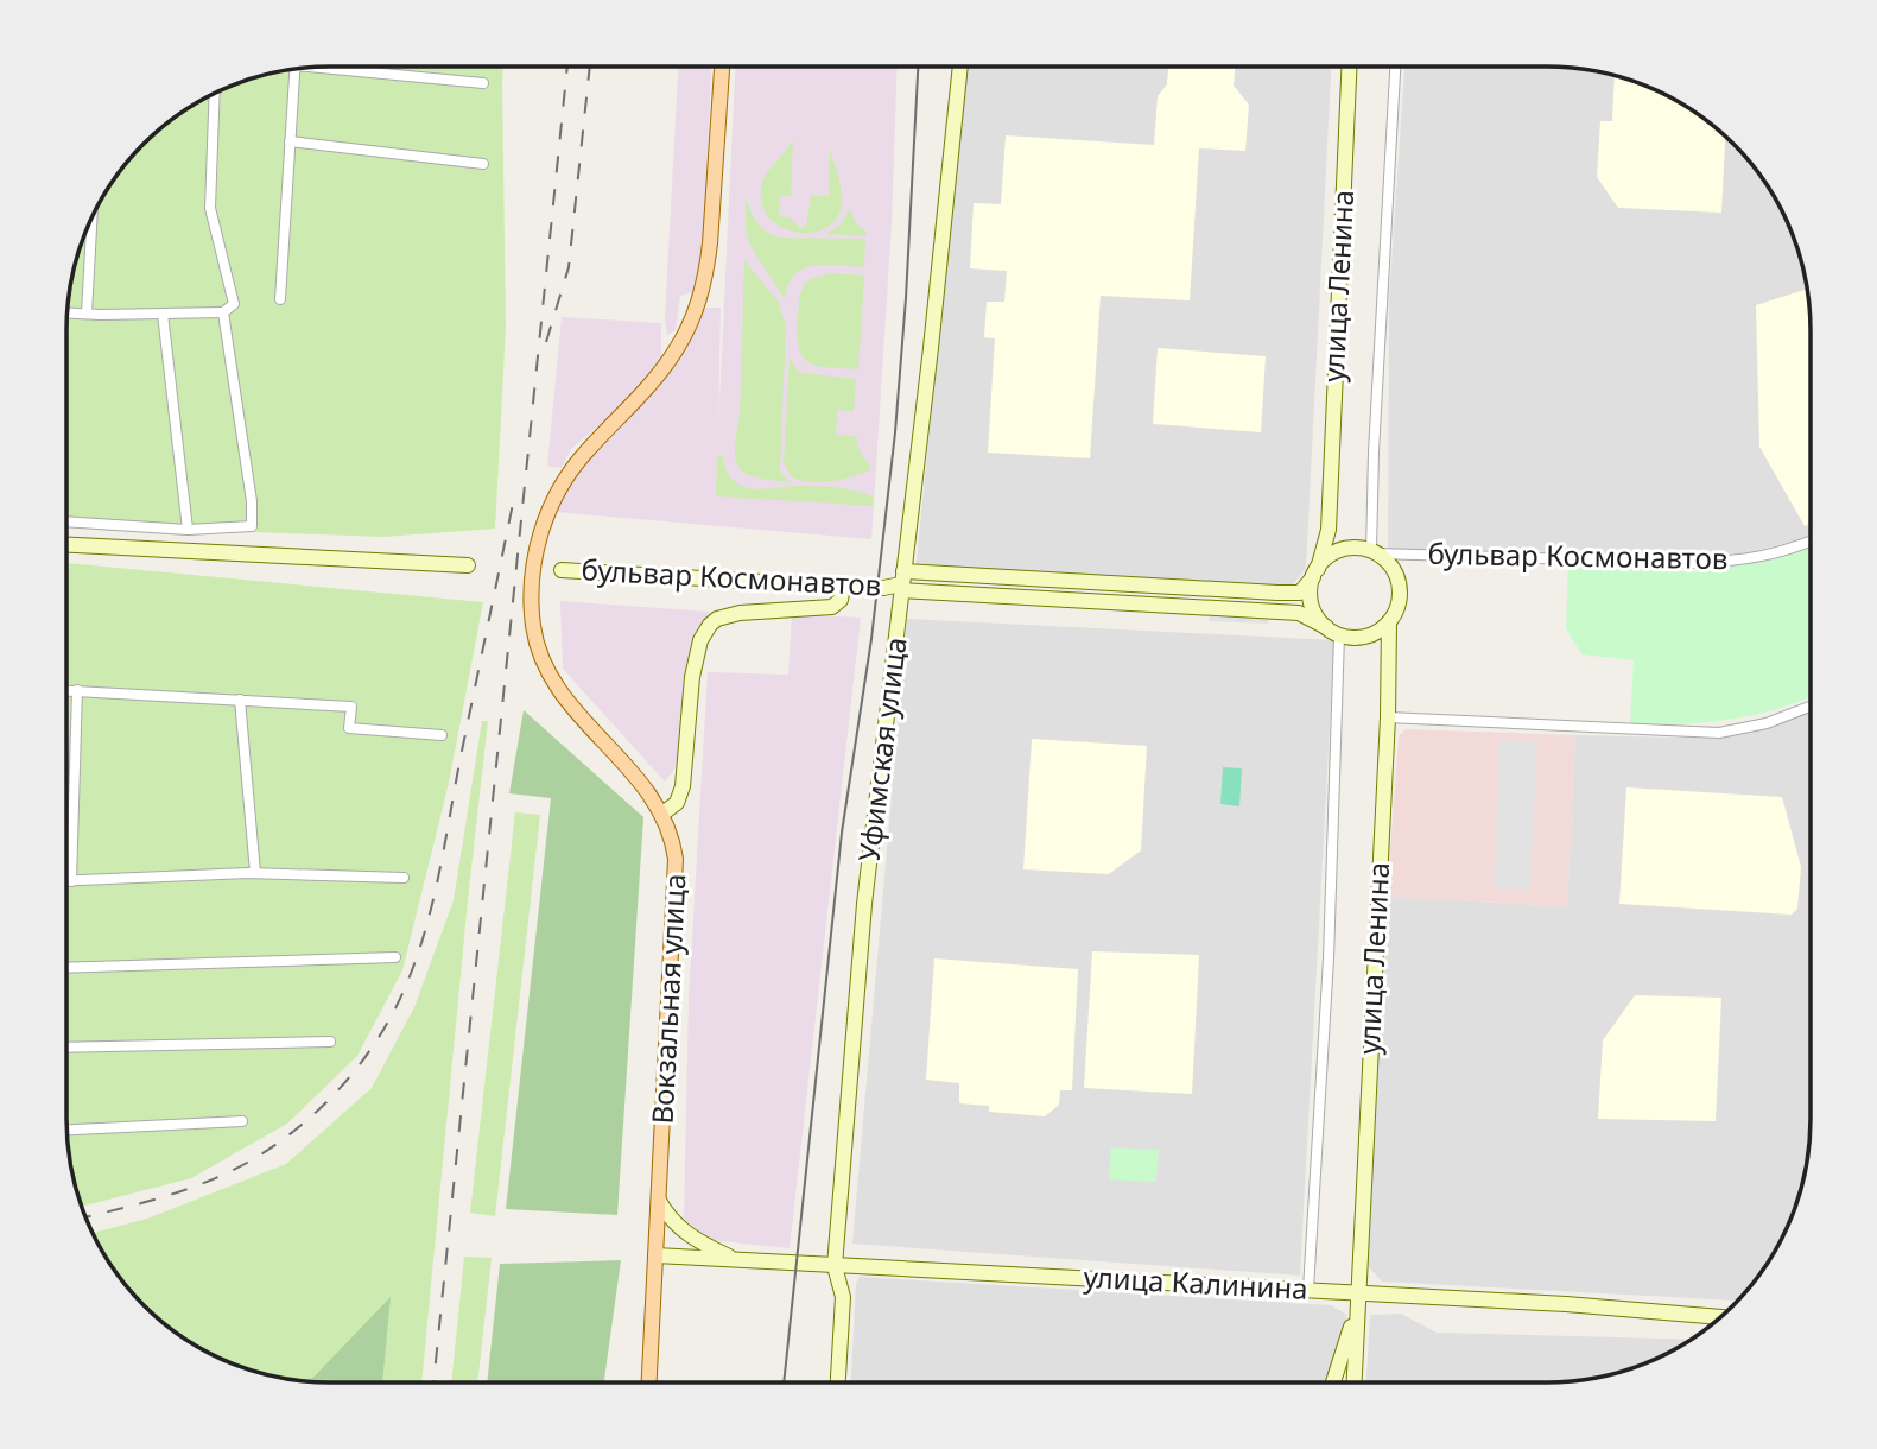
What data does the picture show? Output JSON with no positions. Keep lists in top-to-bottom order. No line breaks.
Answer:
{"streets":{"main road":["Вокзальная улица"],"street":["улица Ленина","бульвар Космонавтов","Уфимская улица","улица Калинина"]},"crossings":[["улица Ленина","бульвар Космонавтов"],["улица Ленина","улица Калинина"],["бульвар Космонавтов","Уфимская улица"],["Уфимская улица","улица Калинина"],["Вокзальная улица","улица Калинина"]]}
